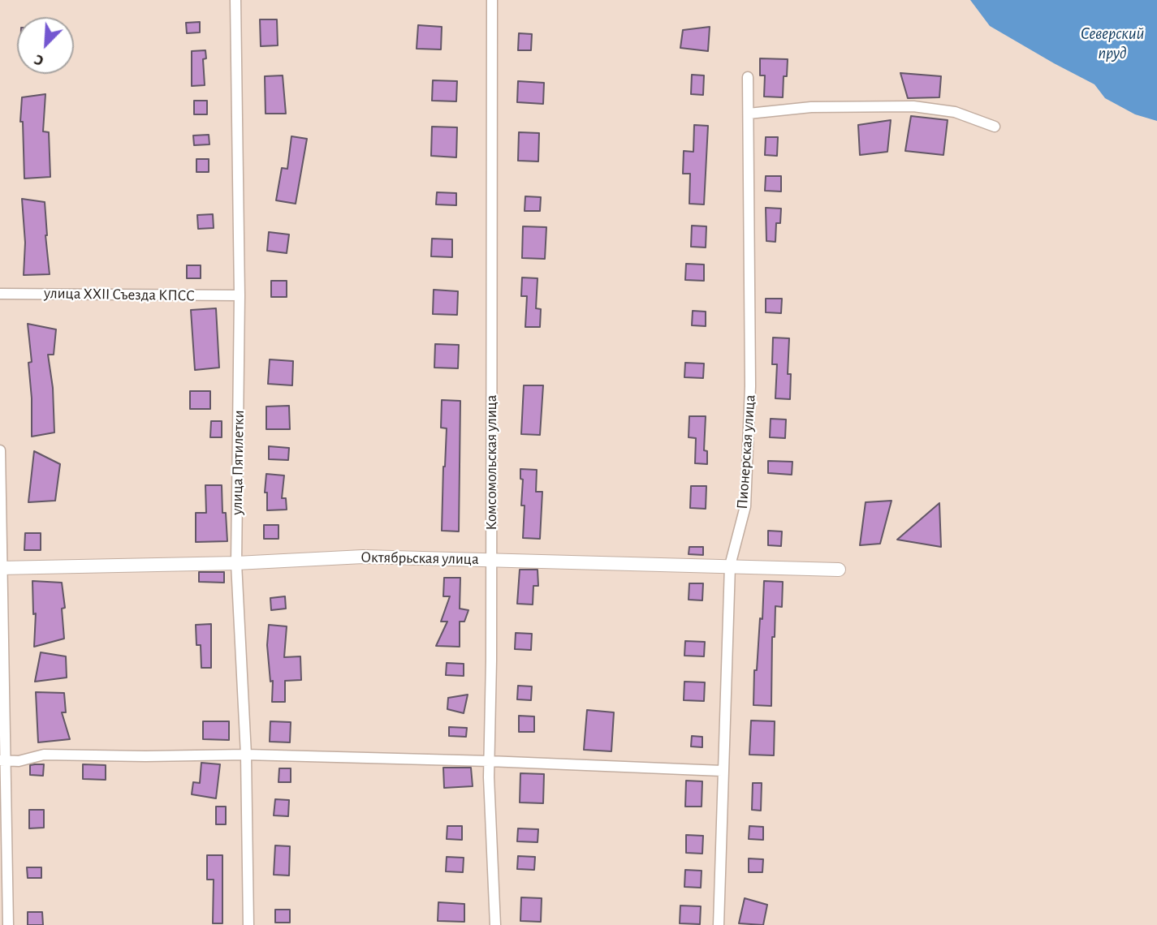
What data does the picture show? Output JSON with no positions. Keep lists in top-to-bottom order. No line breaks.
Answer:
{"streets":{"street":["улица XXII Съезда КПСС","Пионерская улица","улица Пятилетки","Комсомольская улица","Октябрьская улица"]},"crossings":[["улица XXII Съезда КПСС","улица Пятилетки"],["Пионерская улица","Октябрьская улица"],["улица Пятилетки","Октябрьская улица"],["Комсомольская улица","Октябрьская улица"]],"water":["Северский пруд"],"north":"bottom left"}
